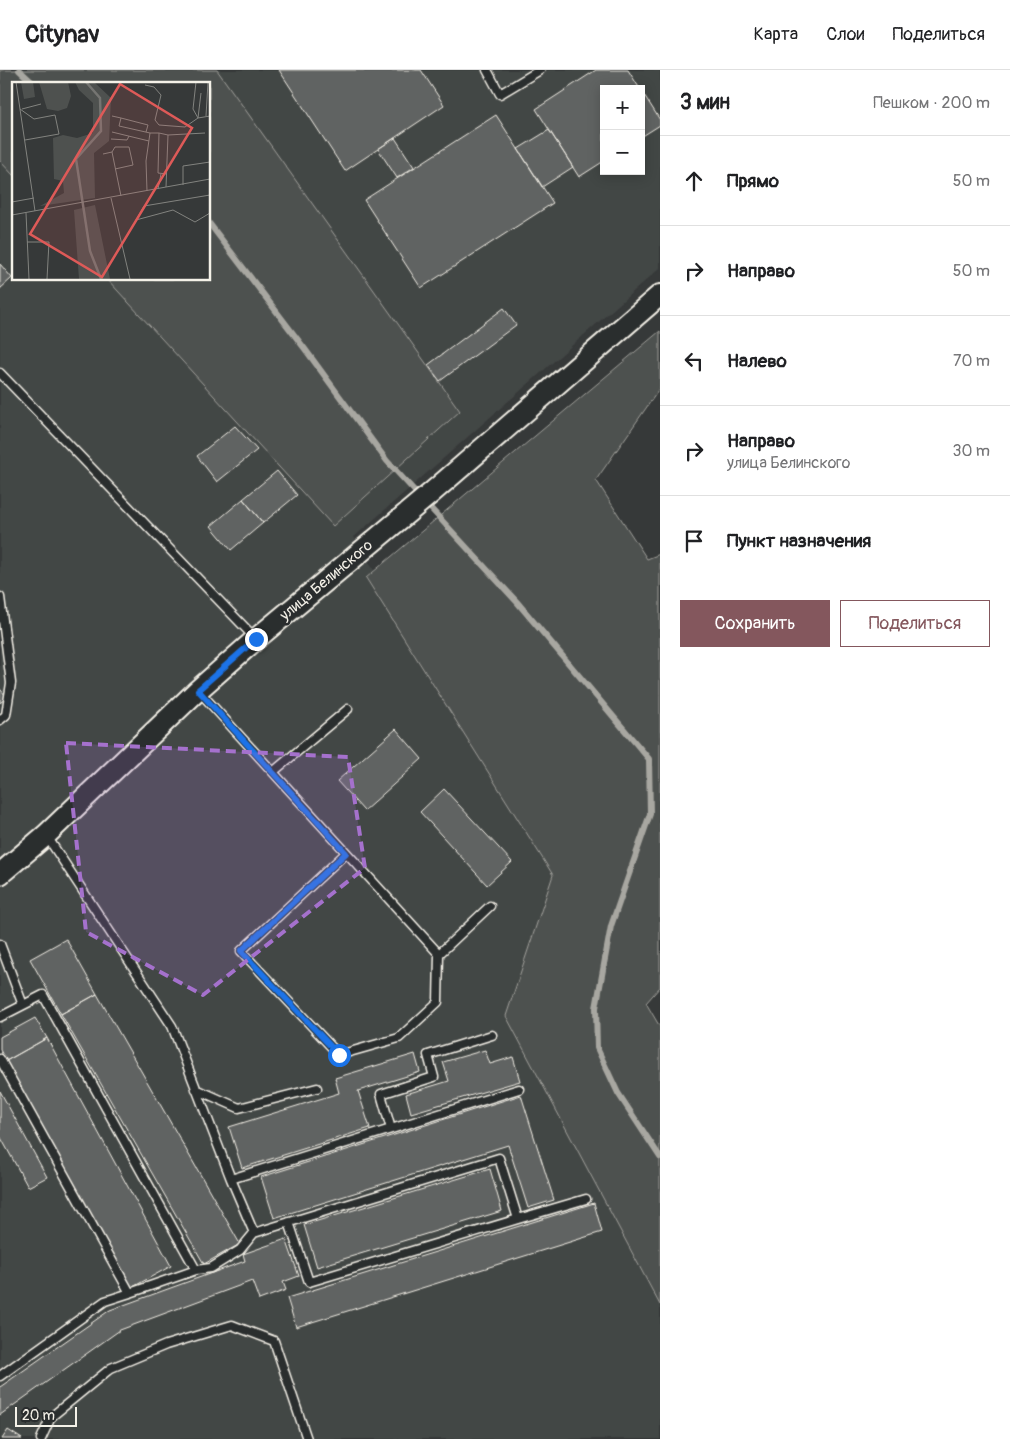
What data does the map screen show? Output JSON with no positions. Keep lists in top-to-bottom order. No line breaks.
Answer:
{"streets":{"street":["улица Белинского"]},"scale_bar":"20 m","page":{"header":"Citynav","nav":["Карта","Слои","Поделиться"],"heading":["3 мин","Пешком · 200 m"],"map_buttons":["+","−"],"list":[["Прямо","50 m"],["Направо","50 m"],["Налево","70 m"],["Направо","улица Белинского","30 m"],"Пункт назначения"],"buttons":["Сохранить","Поделиться"],"scale":"20 m"}}
